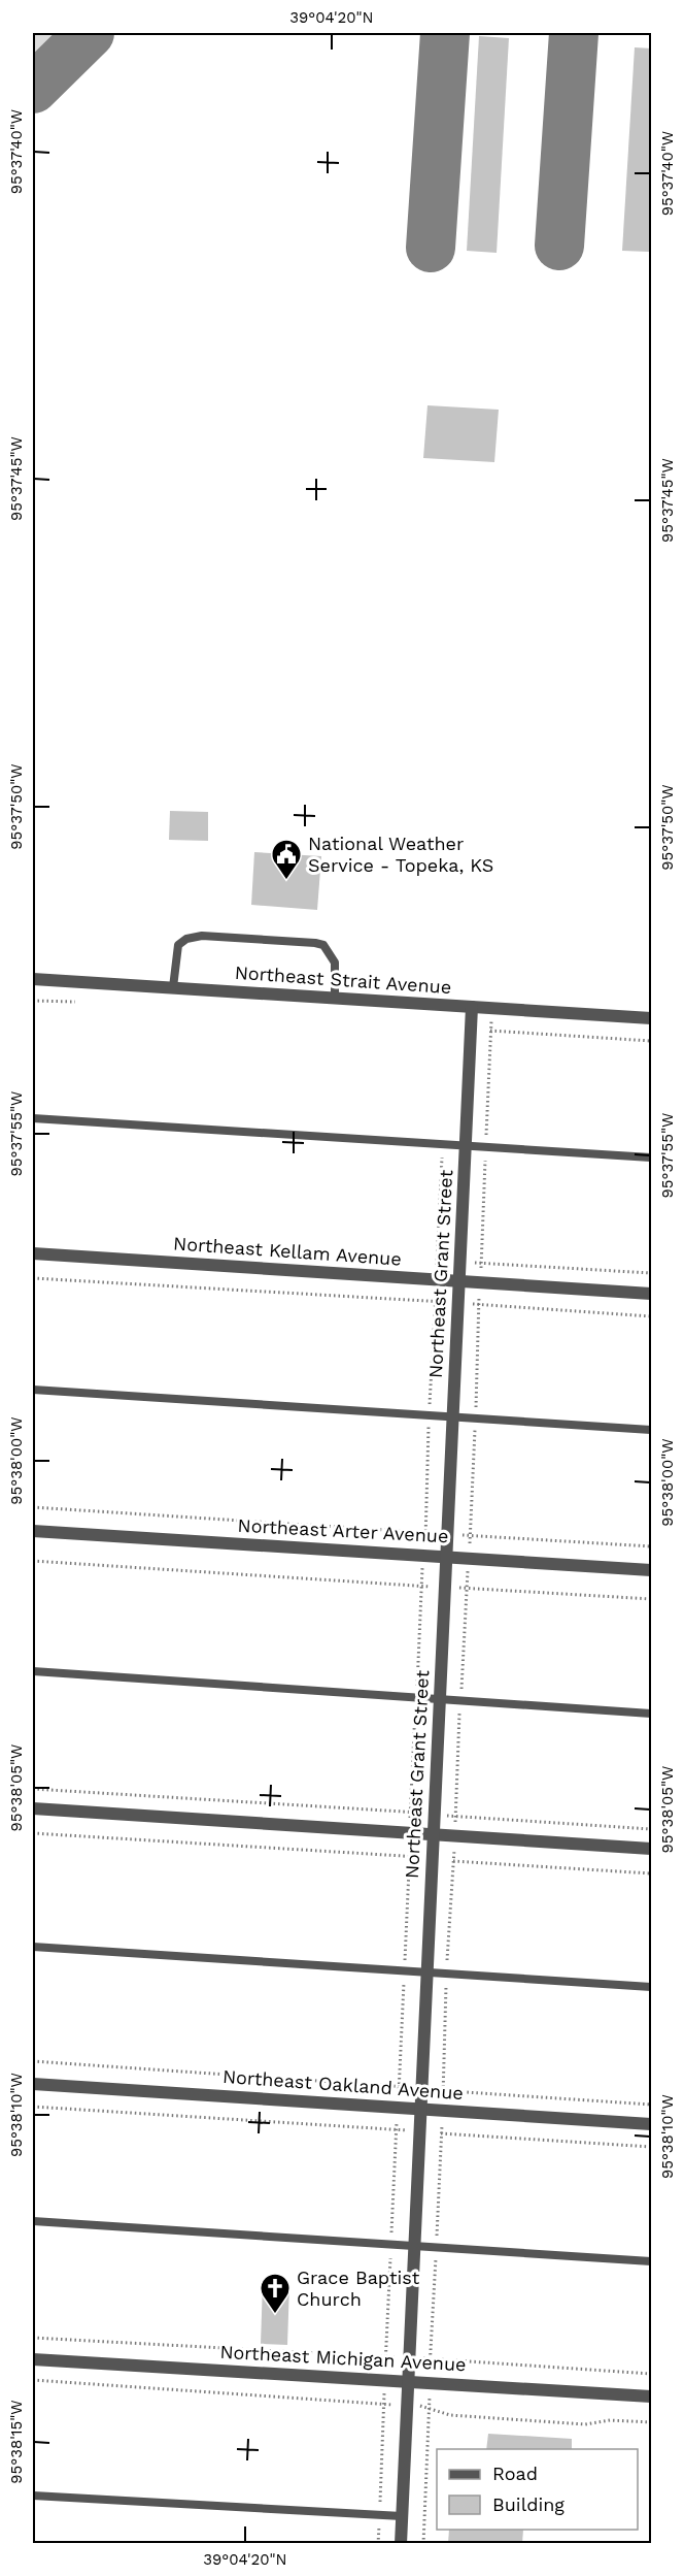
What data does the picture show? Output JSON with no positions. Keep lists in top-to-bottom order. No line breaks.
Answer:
{"streets":{"street":["Northeast Strait Avenue","Northeast Kellam Avenue","Northeast Grant Street","Northeast Arter Avenue","Northeast Oakland Avenue","Northeast Michigan Avenue"]},"crossings":[["Northeast Strait Avenue","Northeast Grant Street"],["Northeast Kellam Avenue","Northeast Grant Street"],["Northeast Grant Street","Northeast Arter Avenue"],["Northeast Grant Street","Northeast Oakland Avenue"],["Northeast Grant Street","Northeast Michigan Avenue"]],"places":{"public building":["National Weather Service - Topeka, KS"],"church":["Grace Baptist Church"]},"legend":["Road","Building"],"coordinates":["39°04'20\"N","95°37'40\"W","95°37'45\"W","95°37'50\"W","95°37'55\"W","95°38'00\"W","95°38'05\"W","95°38'10\"W","95°38'15\"W"]}
